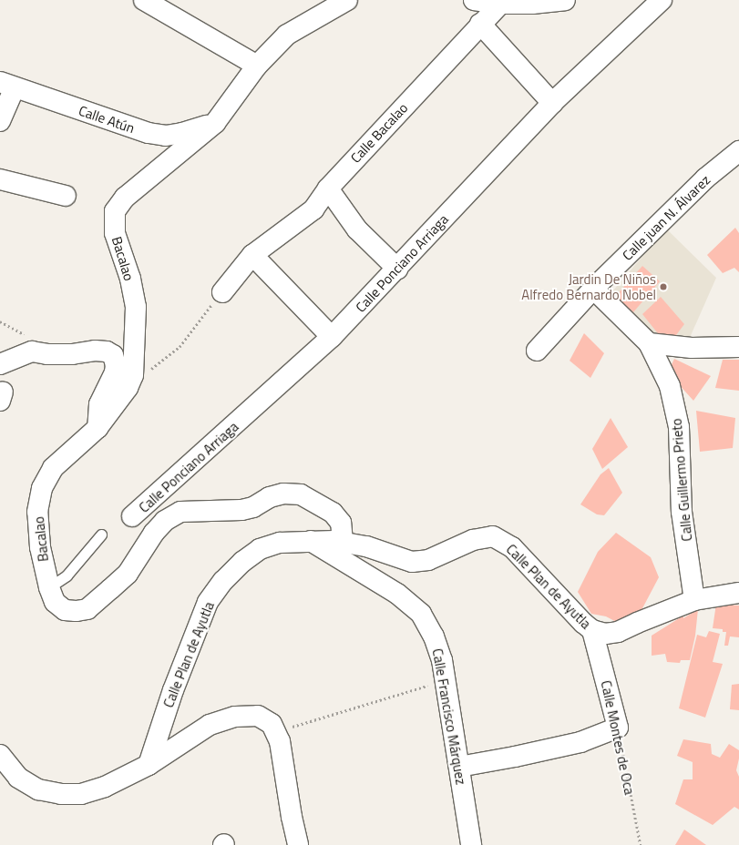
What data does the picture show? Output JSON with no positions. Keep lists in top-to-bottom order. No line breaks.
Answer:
{"streets":{"street":["Calle Atún","Calle Bacalao","Calle juan N. Álvarez","Bacalao","Calle Ponciano Arriaga","Calle Guillermo Prieto","Calle Plan de Ayutla","Calle Francisco Márquez","Calle Montes de Oca"]},"crossings":[["Calle Atún","Bacalao"],["Calle juan N. Álvarez","Calle Guillermo Prieto"],["Calle Guillermo Prieto","Calle Plan de Ayutla"],["Calle Plan de Ayutla","Calle Francisco Márquez"],["Calle Plan de Ayutla","Calle Montes de Oca"]],"places":["Jardin De Niños Alfredo Bernardo Nobel"]}
